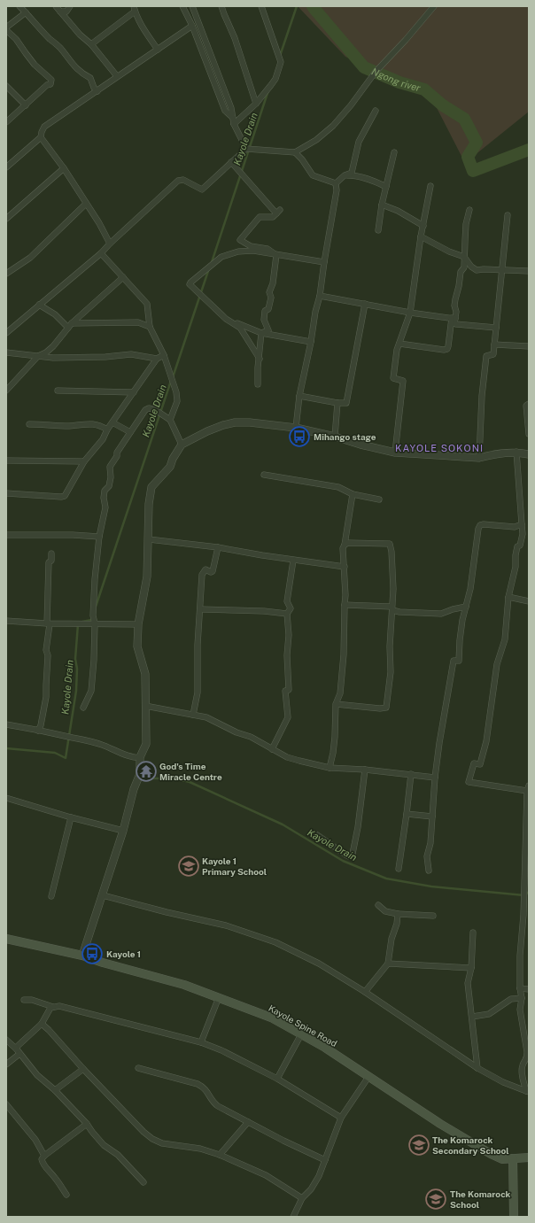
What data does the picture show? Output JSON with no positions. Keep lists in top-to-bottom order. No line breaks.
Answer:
{"streets":{"main road":["Kayole Spine Road"]},"districts":["KAYOLE SOKONI"],"water":["Ngong river","Kayole Drain"],"places":{"bus stop":["Mihango stage","Kayole 1"],"temple":["God's Time Miracle Centre"],"school or university":["Kayole 1 Primary School","The Komarock Secondary School","The Komarock School"]}}
